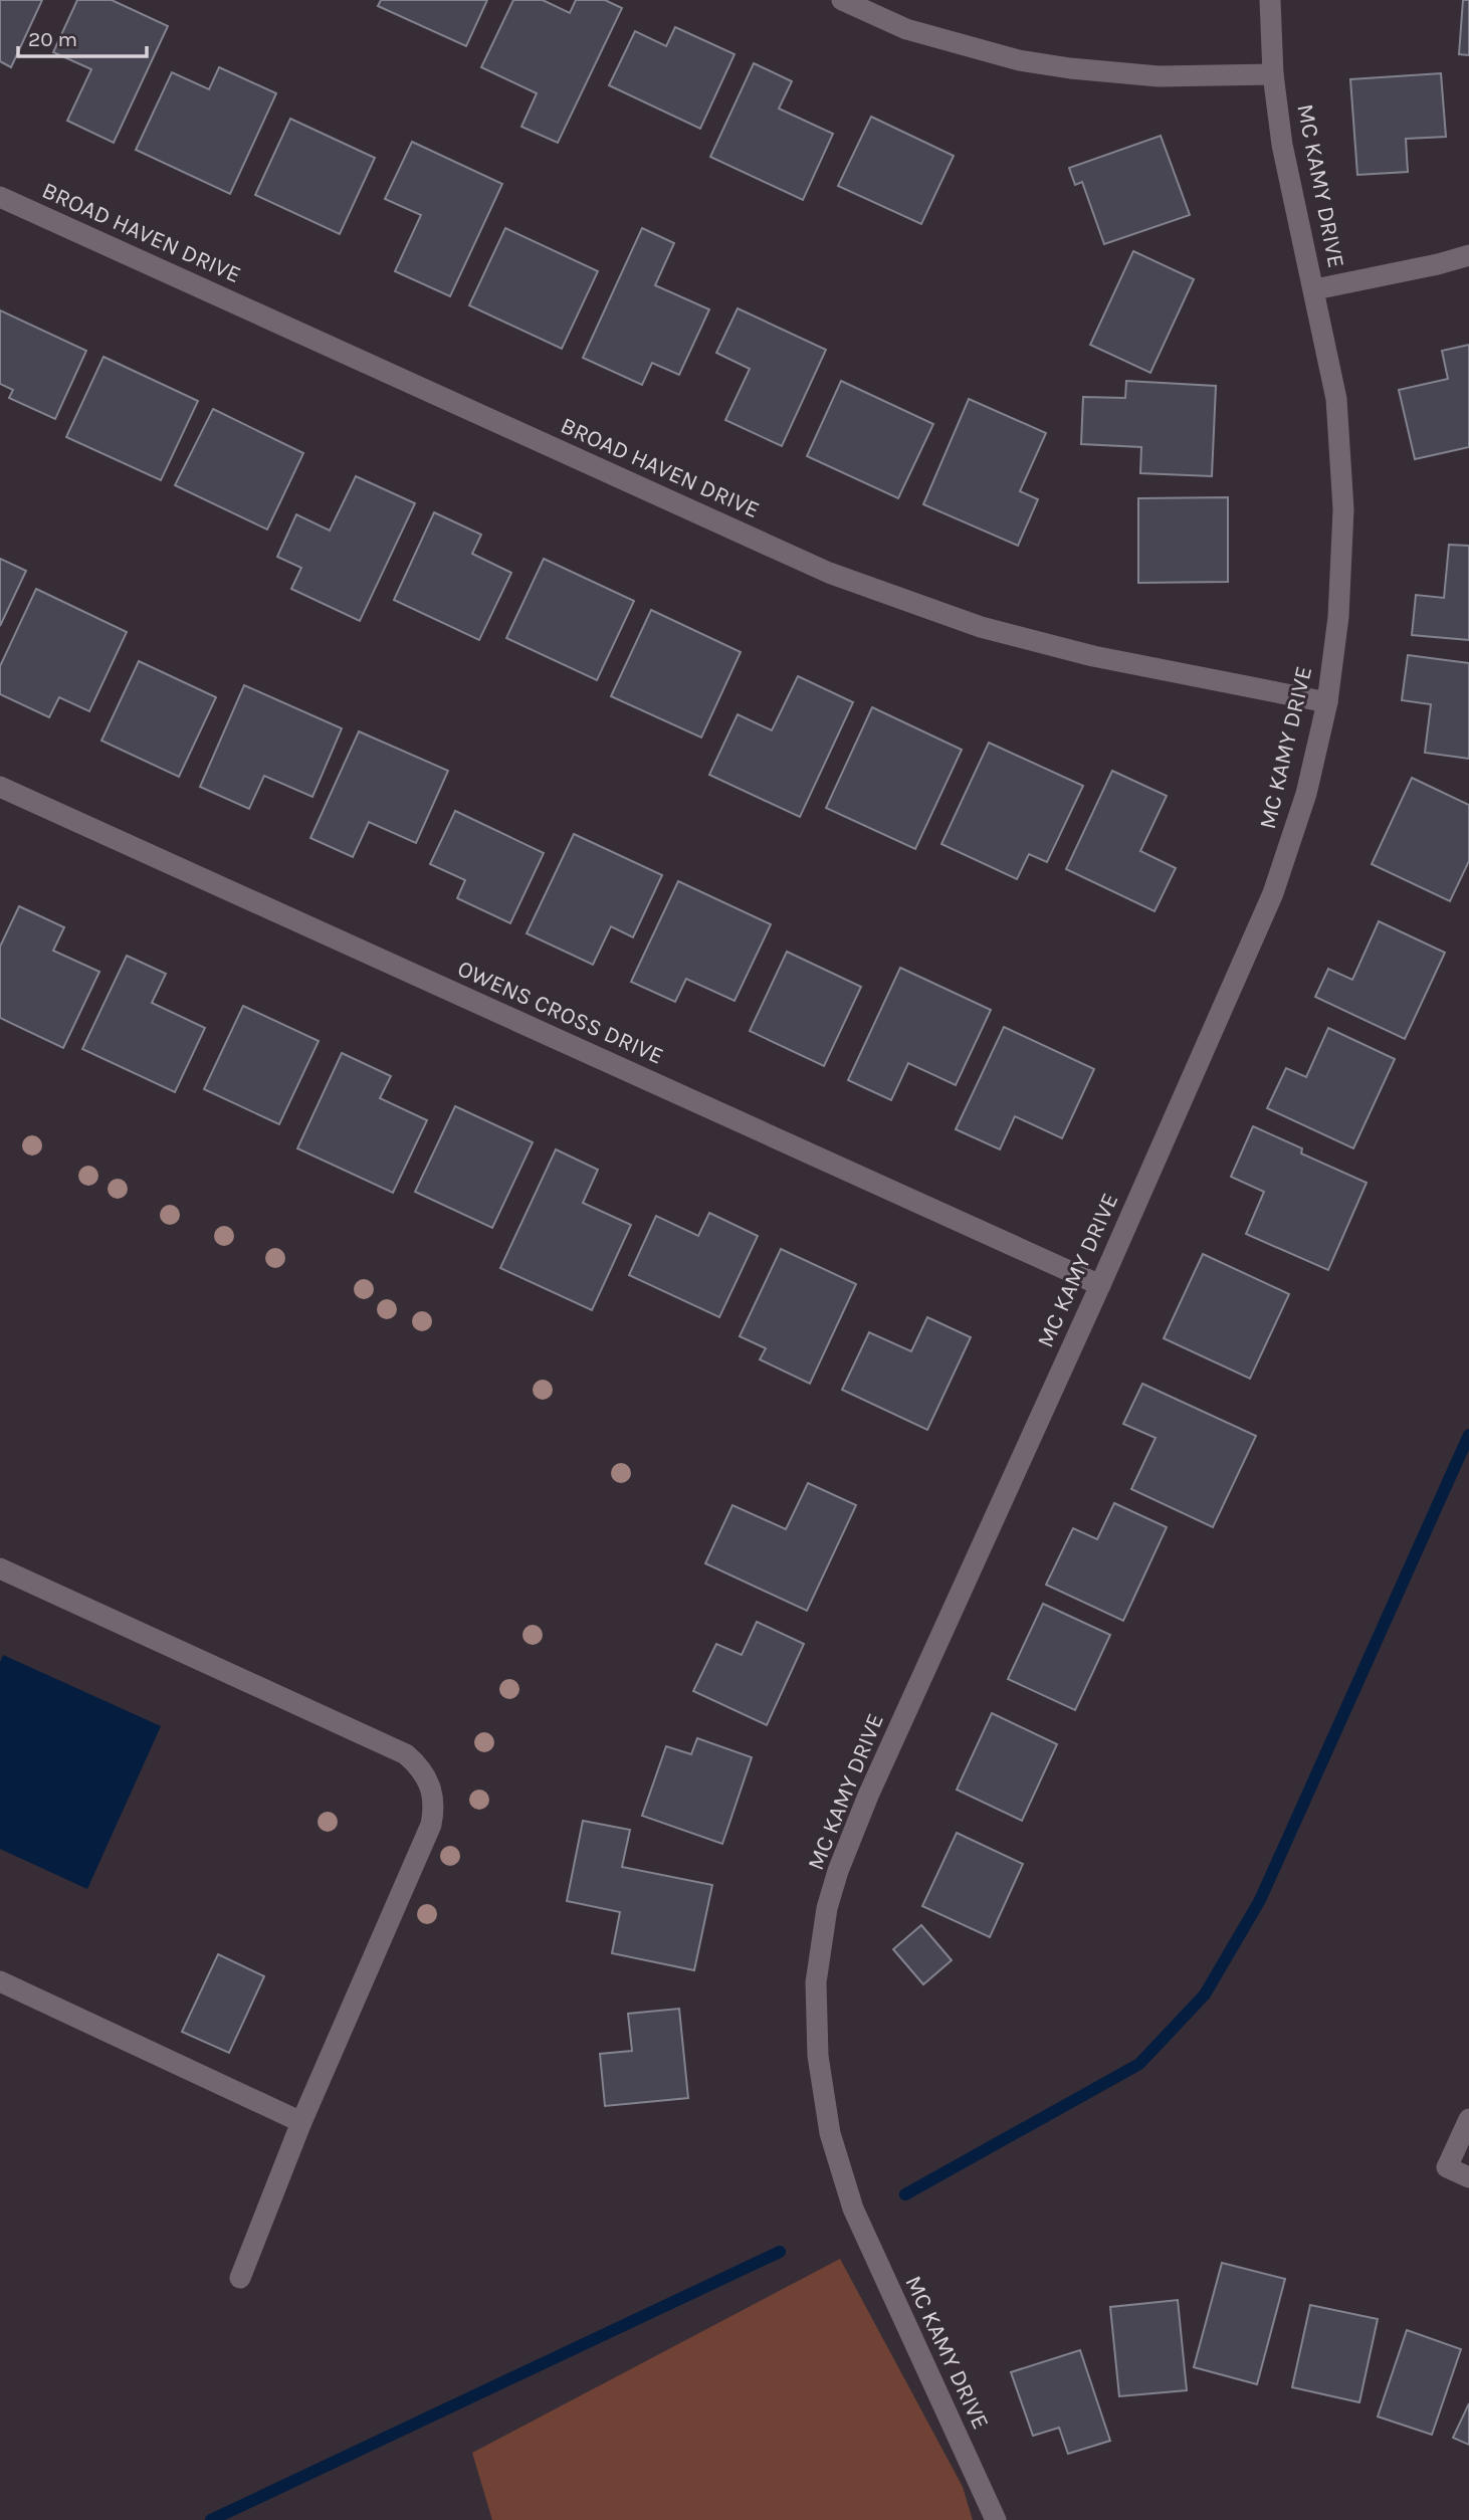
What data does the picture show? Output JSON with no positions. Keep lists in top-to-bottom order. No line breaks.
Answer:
{"streets":{"street":["MC KAMY DRIVE","BROAD HAVEN DRIVE","OWENS CROSS DRIVE"]},"crossings":[["MC KAMY DRIVE","BROAD HAVEN DRIVE"],["MC KAMY DRIVE","OWENS CROSS DRIVE"]],"scale_bar":"20 m"}
